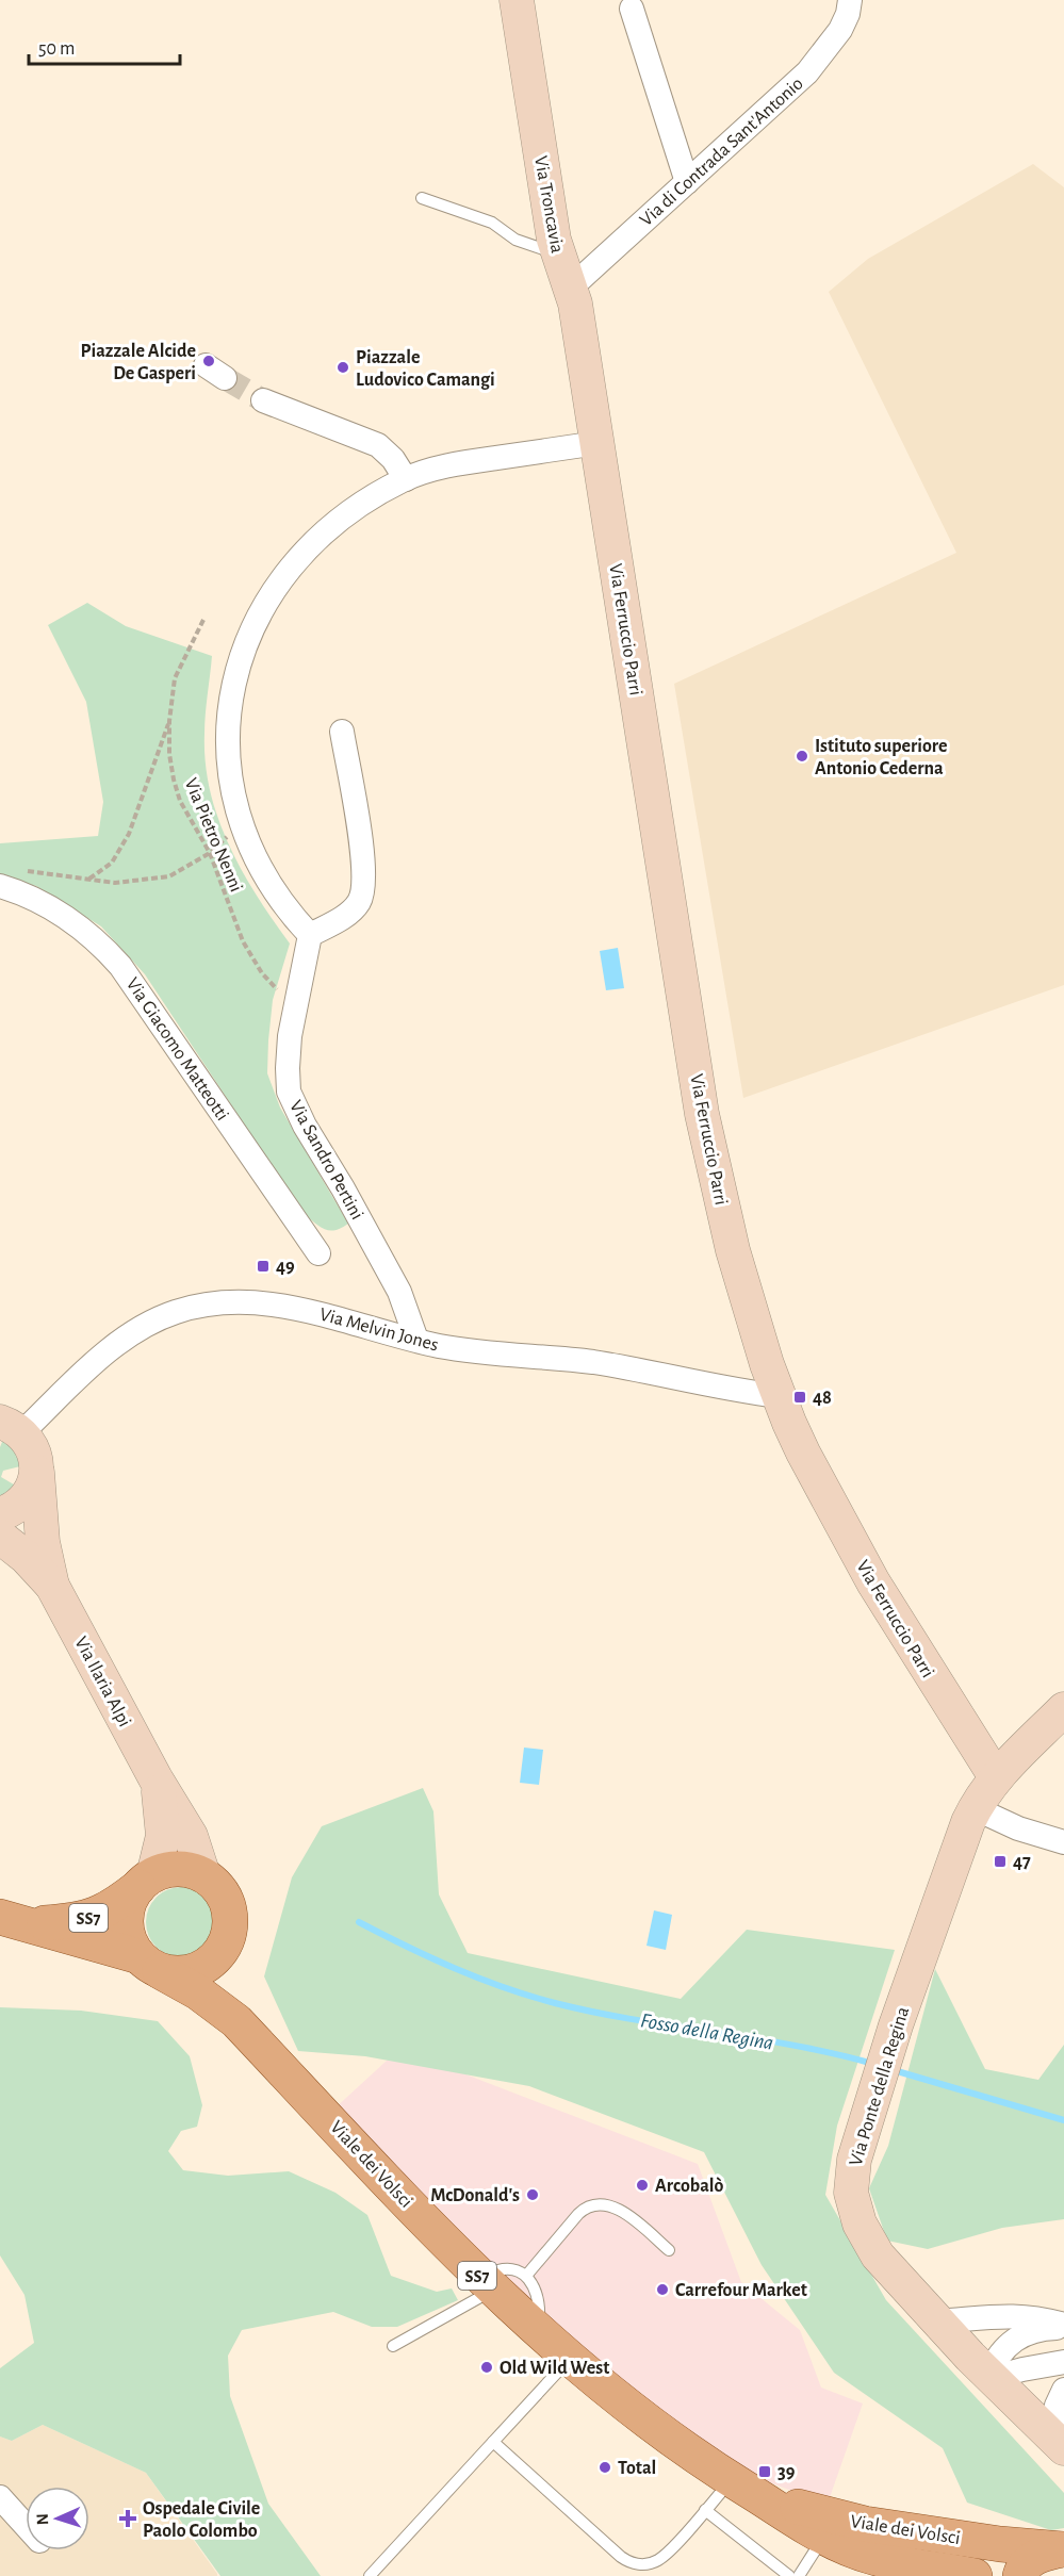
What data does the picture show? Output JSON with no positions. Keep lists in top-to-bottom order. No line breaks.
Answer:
{"streets":{"main road":["SS7","Viale dei Volsci"],"street":["Via di Contrada Sant'Antonio","Via Troncavia","Via Ferruccio Parri","Via Giacomo Matteotti","Via Sandro Pertini","Via Melvin Jones","Via Ilaria Alpi","Via Ponte della Regina"],"path":["Via Pietro Nenni"]},"crossings":[["Via di Contrada Sant'Antonio","Via Troncavia"],["Via Troncavia","Via Ferruccio Parri"],["Via Ferruccio Parri","Via Melvin Jones"],["Via Ferruccio Parri","Via Ponte della Regina"],["Via Pietro Nenni","Via Sandro Pertini"],["Via Sandro Pertini","Via Melvin Jones"],["Via Melvin Jones","Via Ilaria Alpi"],["SS7","Viale dei Volsci"]],"water":["Fosso della Regina"],"places":{"other":["Piazzale Alcide De Gasperi","Piazzale Ludovico Camangi","Istituto superiore Antonio Cederna","Arcobalò","McDonald's","Carrefour Market","Old Wild West","Total"],"transit":["49","48","47","39"],"health":["Ospedale Civile Paolo Colombo"]},"scale_bar":"50 m","north":"left"}
